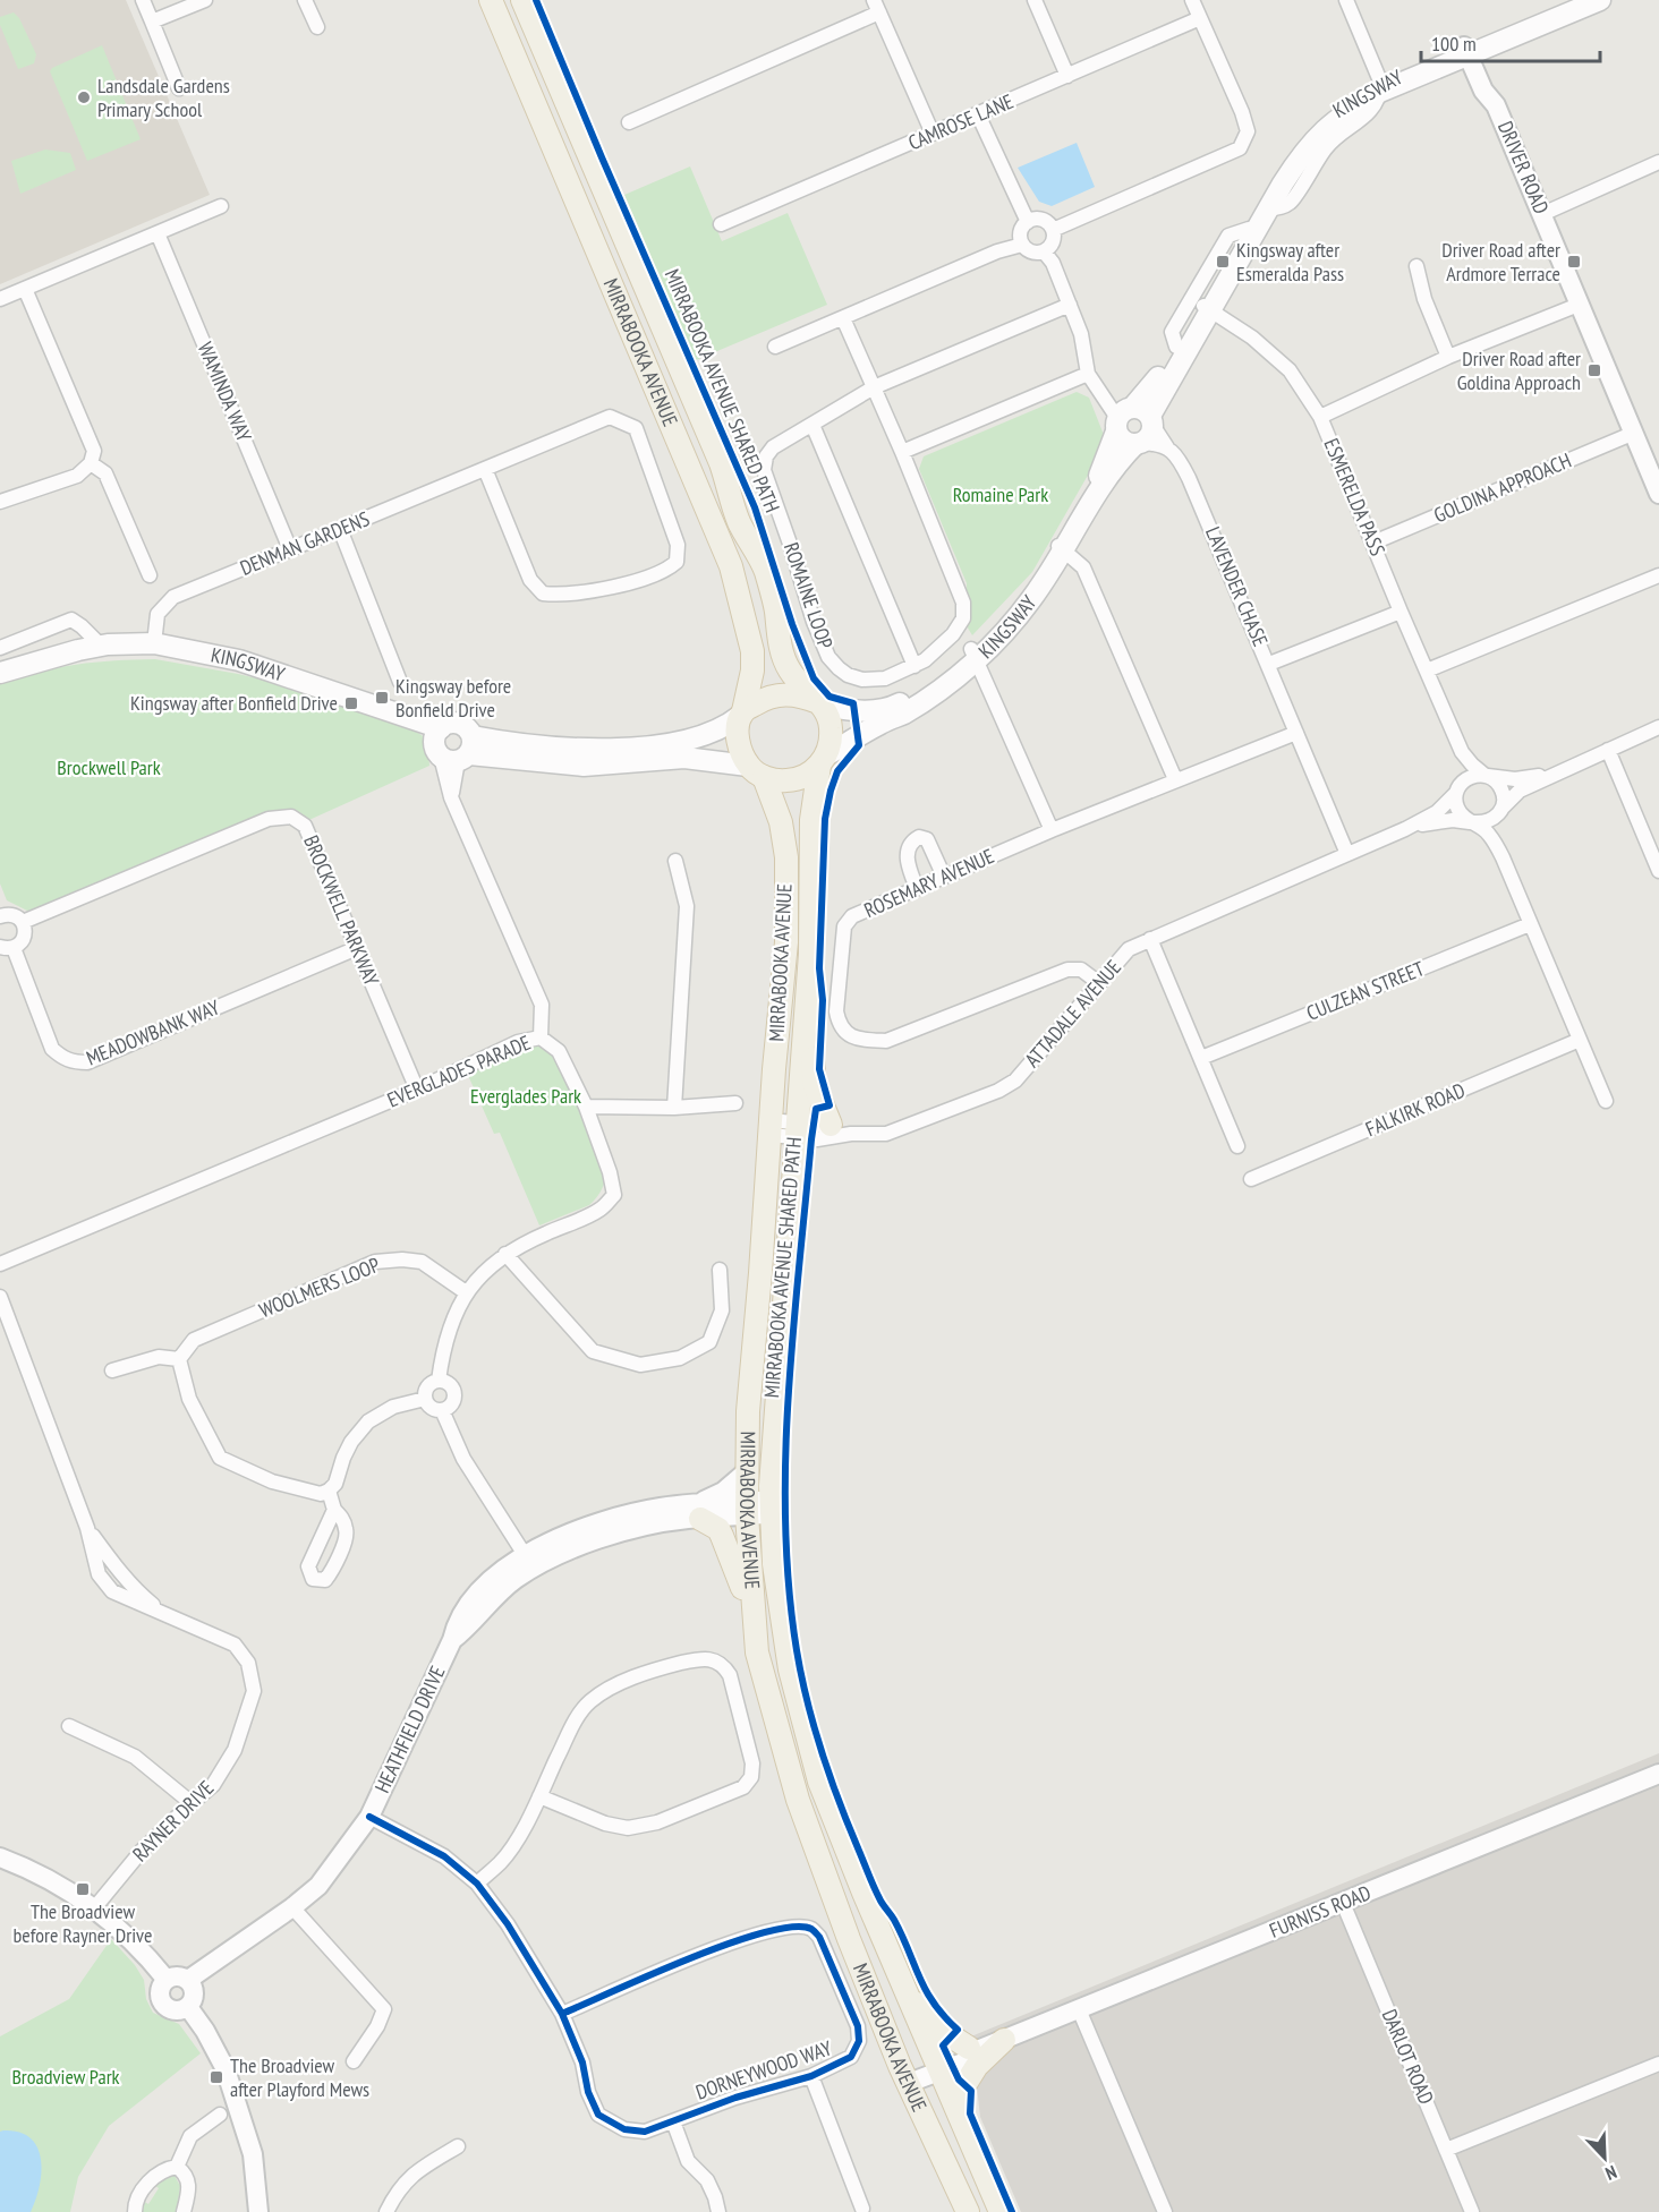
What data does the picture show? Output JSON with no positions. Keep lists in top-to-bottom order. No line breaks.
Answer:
{"streets":{"main road":["KINGSWAY","MIRRABOOKA AVENUE"],"street":["CAMROSE LANE","DRIVER ROAD","WAMINDA WAY","GOLDINA APPROACH","ESMERELDA PASS","DENMAN GARDENS","LAVENDER CHASE","ROMAINE LOOP","ROSEMARY AVENUE","BROCKWELL PARKWAY","CULZEAN STREET","ATTADALE AVENUE","MEADOWBANK WAY","EVERGLADES PARADE","FALKIRK ROAD","WOOLMERS LOOP","HEATHFIELD DRIVE","RAYNER DRIVE","FURNISS ROAD","DARLOT ROAD","DORNEYWOOD WAY"],"cycle path":["MIRRABOOKA AVENUE SHARED PATH"]},"crossings":[["KINGSWAY","DRIVER ROAD"],["KINGSWAY","MIRRABOOKA AVENUE"],["KINGSWAY","ESMERELDA PASS"],["KINGSWAY","DENMAN GARDENS"],["KINGSWAY","LAVENDER CHASE"],["DRIVER ROAD","GOLDINA APPROACH"],["MIRRABOOKA AVENUE","ATTADALE AVENUE"],["MIRRABOOKA AVENUE","HEATHFIELD DRIVE"],["MIRRABOOKA AVENUE","FURNISS ROAD"],["WAMINDA WAY","DENMAN GARDENS"],["GOLDINA APPROACH","ESMERELDA PASS"],["ESMERELDA PASS","ATTADALE AVENUE"],["LAVENDER CHASE","ROSEMARY AVENUE"],["LAVENDER CHASE","ATTADALE AVENUE"],["ROSEMARY AVENUE","ATTADALE AVENUE"],["BROCKWELL PARKWAY","MEADOWBANK WAY"],["BROCKWELL PARKWAY","EVERGLADES PARADE"],["EVERGLADES PARADE","WOOLMERS LOOP"],["HEATHFIELD DRIVE","DORNEYWOOD WAY"],["FURNISS ROAD","DARLOT ROAD"]],"parks":["Romaine Park","Brockwell Park","Everglades Park","Broadview Park"],"places":{"other":["Landsdale Gardens Primary School"],"transit":["Kingsway after Esmeralda Pass","Driver Road after Ardmore Terrace","Driver Road after Goldina Approach","Kingsway before Bonfield Drive","Kingsway after Bonfield Drive","The Broadview before Rayner Drive","The Broadview after Playford Mews"]},"scale_bar":"100 m","north":"bottom right"}
